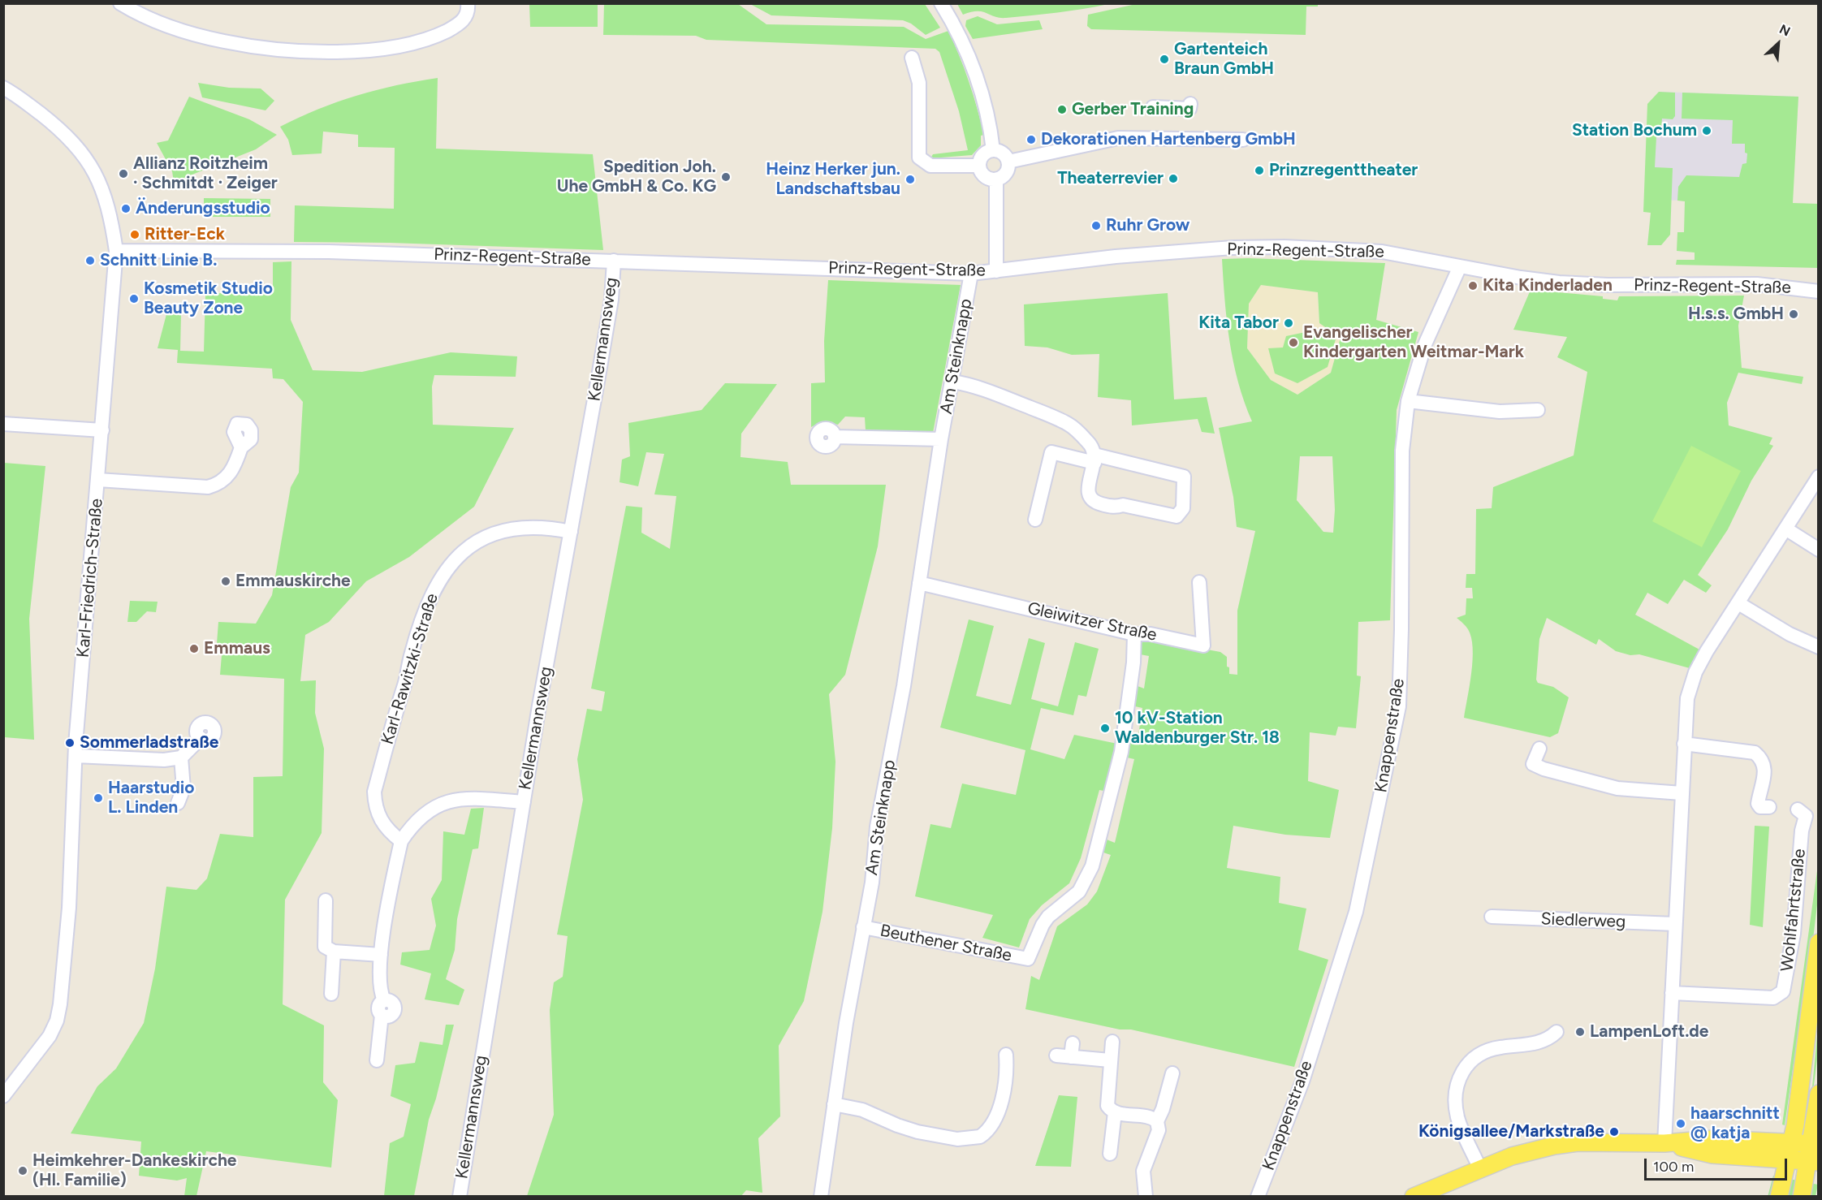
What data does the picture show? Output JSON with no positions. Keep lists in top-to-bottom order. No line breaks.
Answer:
{"streets":{"street":["Prinz-Regent-Straße","Kellermannsweg","Am Steinknapp","Karl-Friedrich-Straße","Gleiwitzer Straße","Karl-Rawitzki-Straße","Knappenstraße","Wohlfahrtstraße","Siedlerweg","Beuthener Straße"]},"crossings":[["Prinz-Regent-Straße","Kellermannsweg"],["Prinz-Regent-Straße","Am Steinknapp"],["Prinz-Regent-Straße","Karl-Friedrich-Straße"],["Prinz-Regent-Straße","Knappenstraße"],["Kellermannsweg","Karl-Rawitzki-Straße"],["Am Steinknapp","Gleiwitzer Straße"],["Am Steinknapp","Beuthener Straße"],["Gleiwitzer Straße","Beuthener Straße"]],"places":["Gartenteich Braun GmbH","Gerber Training","Station Bochum","Dekorationen Hartenberg GmbH","Prinzregenttheater","Allianz Roitzheim · Schmitdt · Zeiger","Spedition Joh. Uhe GmbH & Co. KG","Theaterrevier","Heinz Herker jun. Landschaftsbau","Änderungsstudio","Ruhr Grow","Ritter-Eck","Schnitt Linie B.","Kita Kinderladen","Kosmetik Studio Beauty Zone","H.s.s. GmbH","Kita Tabor","Evangelischer Kindergarten Weitmar-Mark","Emmauskirche","Emmaus","10 kV-Station Waldenburger Str. 18","Sommerladstraße","Haarstudio L. Linden","LampenLoft.de","haarschnitt @ katja","Königsallee/Markstraße","Heimkehrer-Dankeskirche (Hl. Familie)"],"scale_bar":"100 m","north":"top right"}
